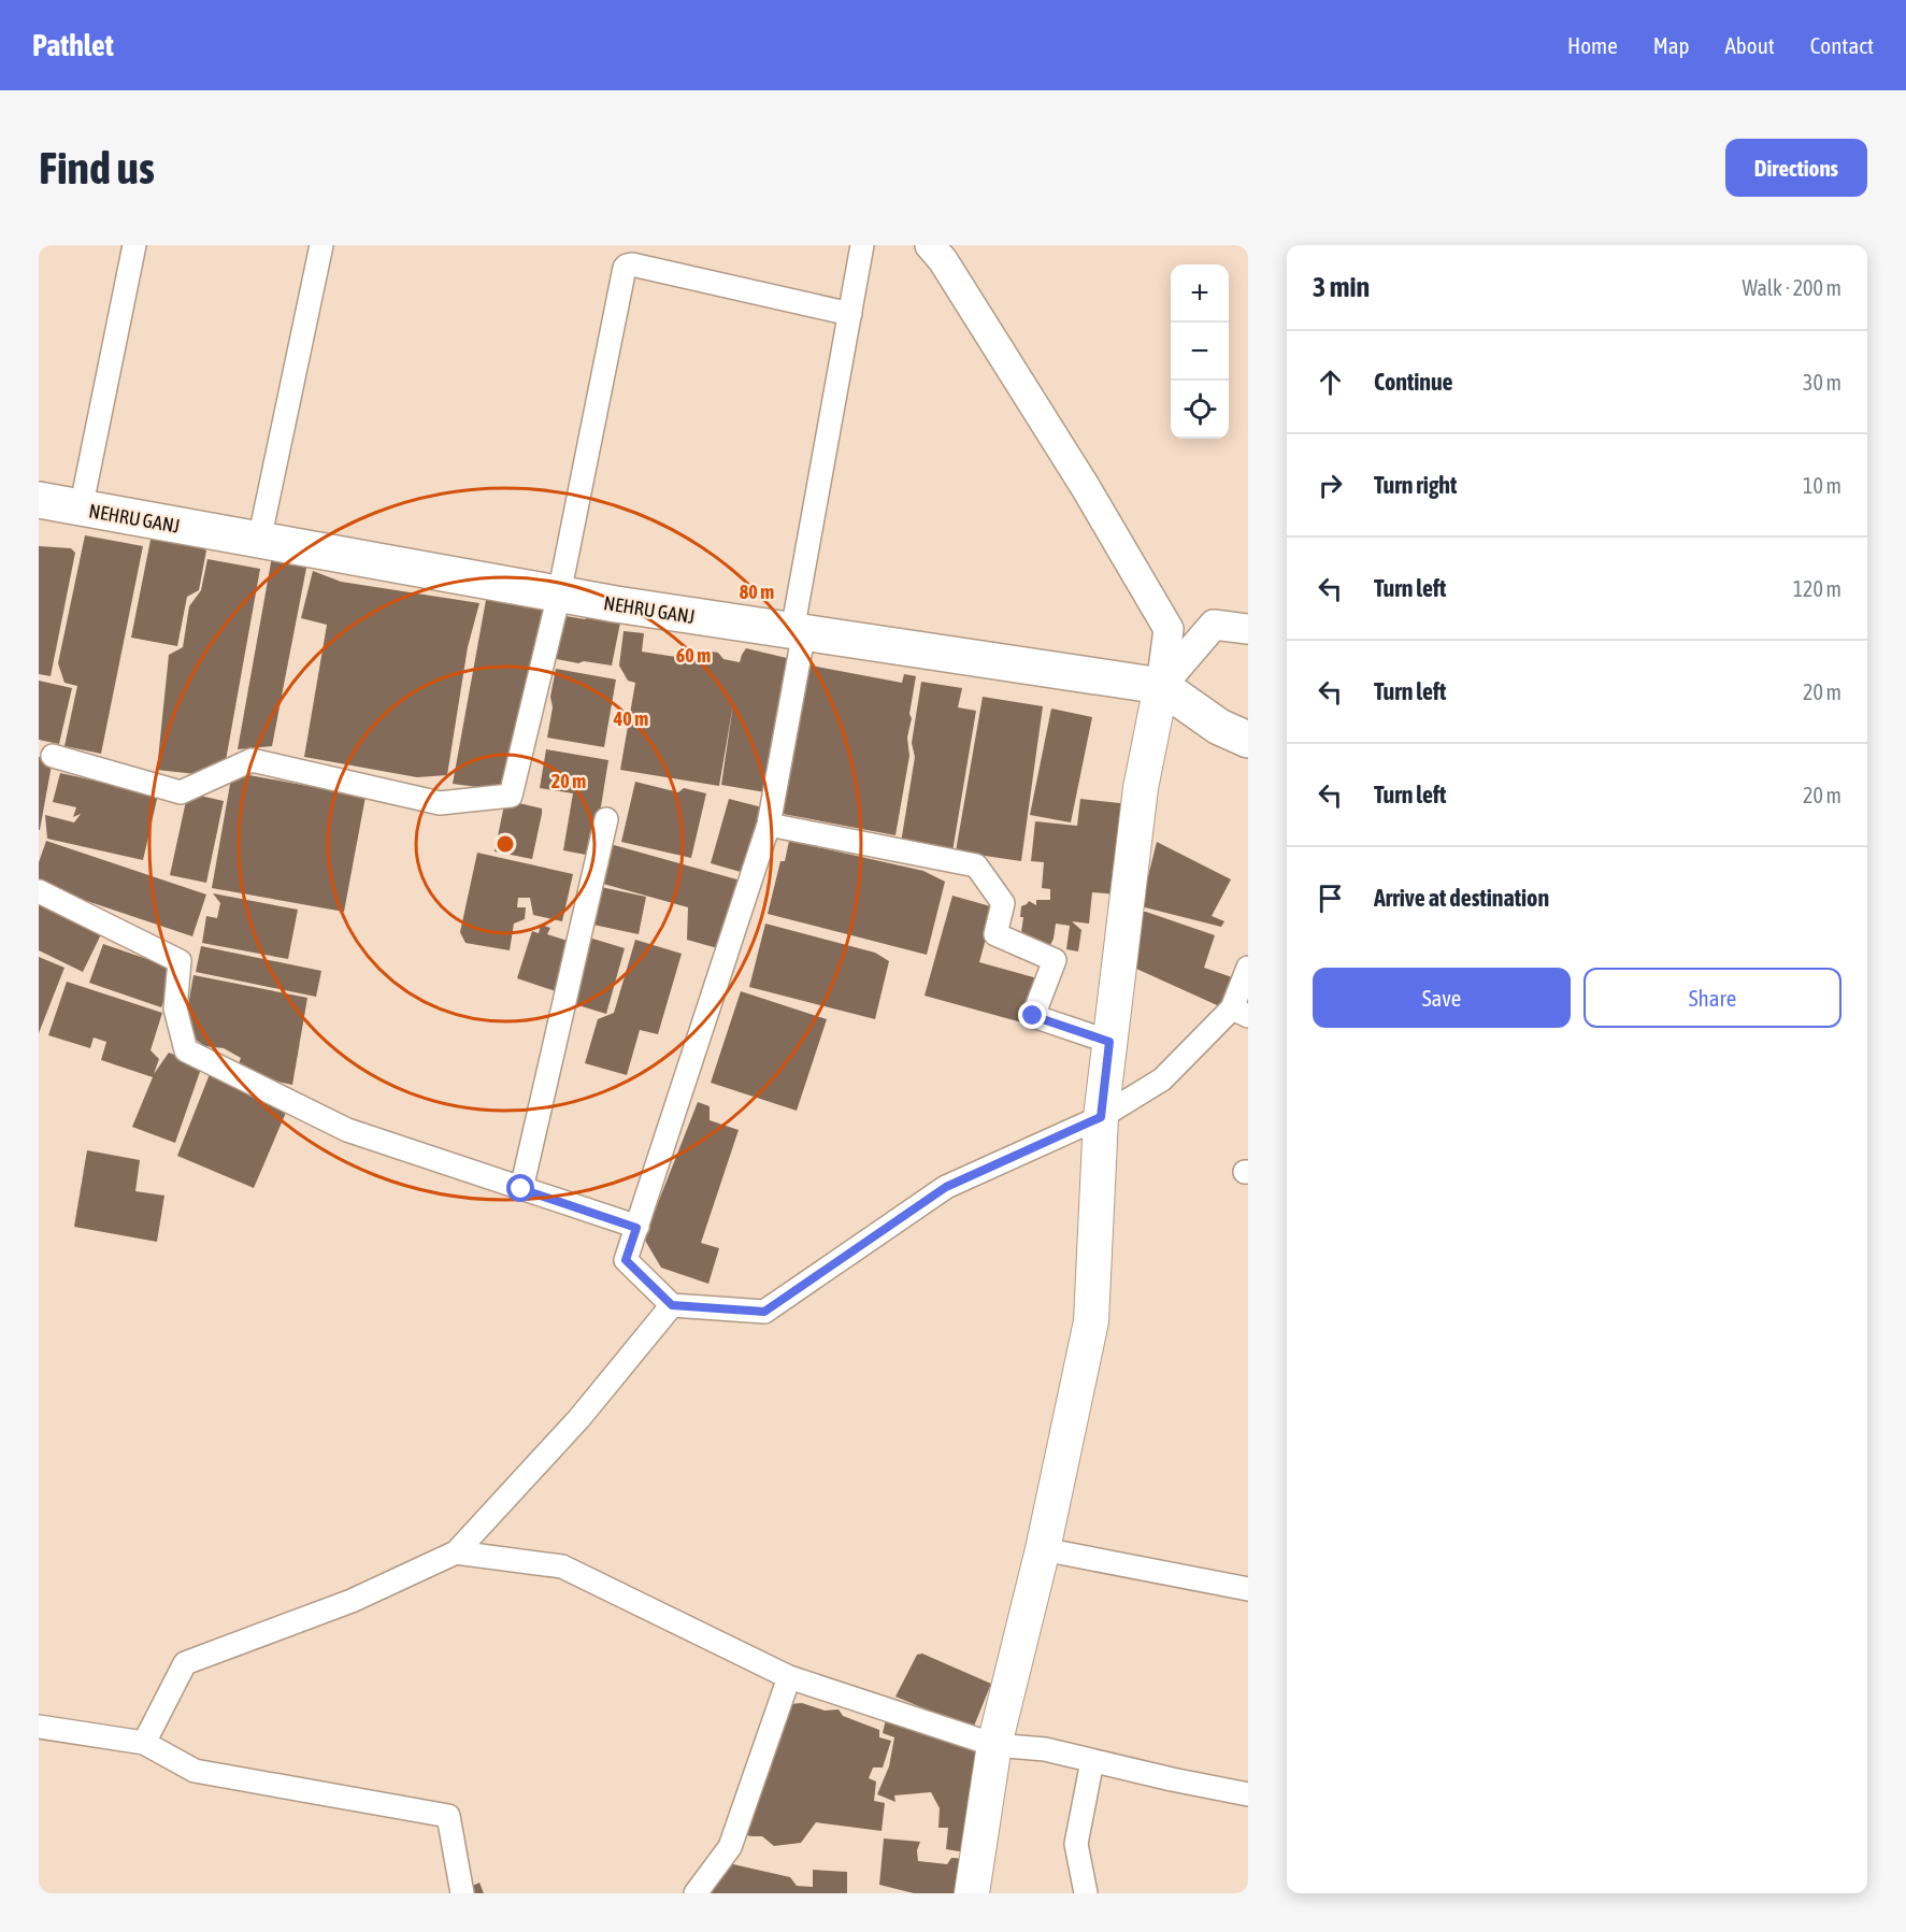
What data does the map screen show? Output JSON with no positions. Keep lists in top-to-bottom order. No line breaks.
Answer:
{"streets":{"main road":["NEHRU GANJ"]},"page":{"header":"Pathlet","nav":["Home","Map","About","Contact"],"buttons":["Directions",["Save","Share"]],"title":"Find us","heading":["3 min","Walk · 200 m"],"map_buttons":["+","−"],"list":[["Continue","30 m"],["Turn right","10 m"],["Turn left","120 m"],["Turn left","20 m"],["Turn left","20 m"],"Arrive at destination"]},"rings":["80 m","60 m","40 m","20 m"]}
